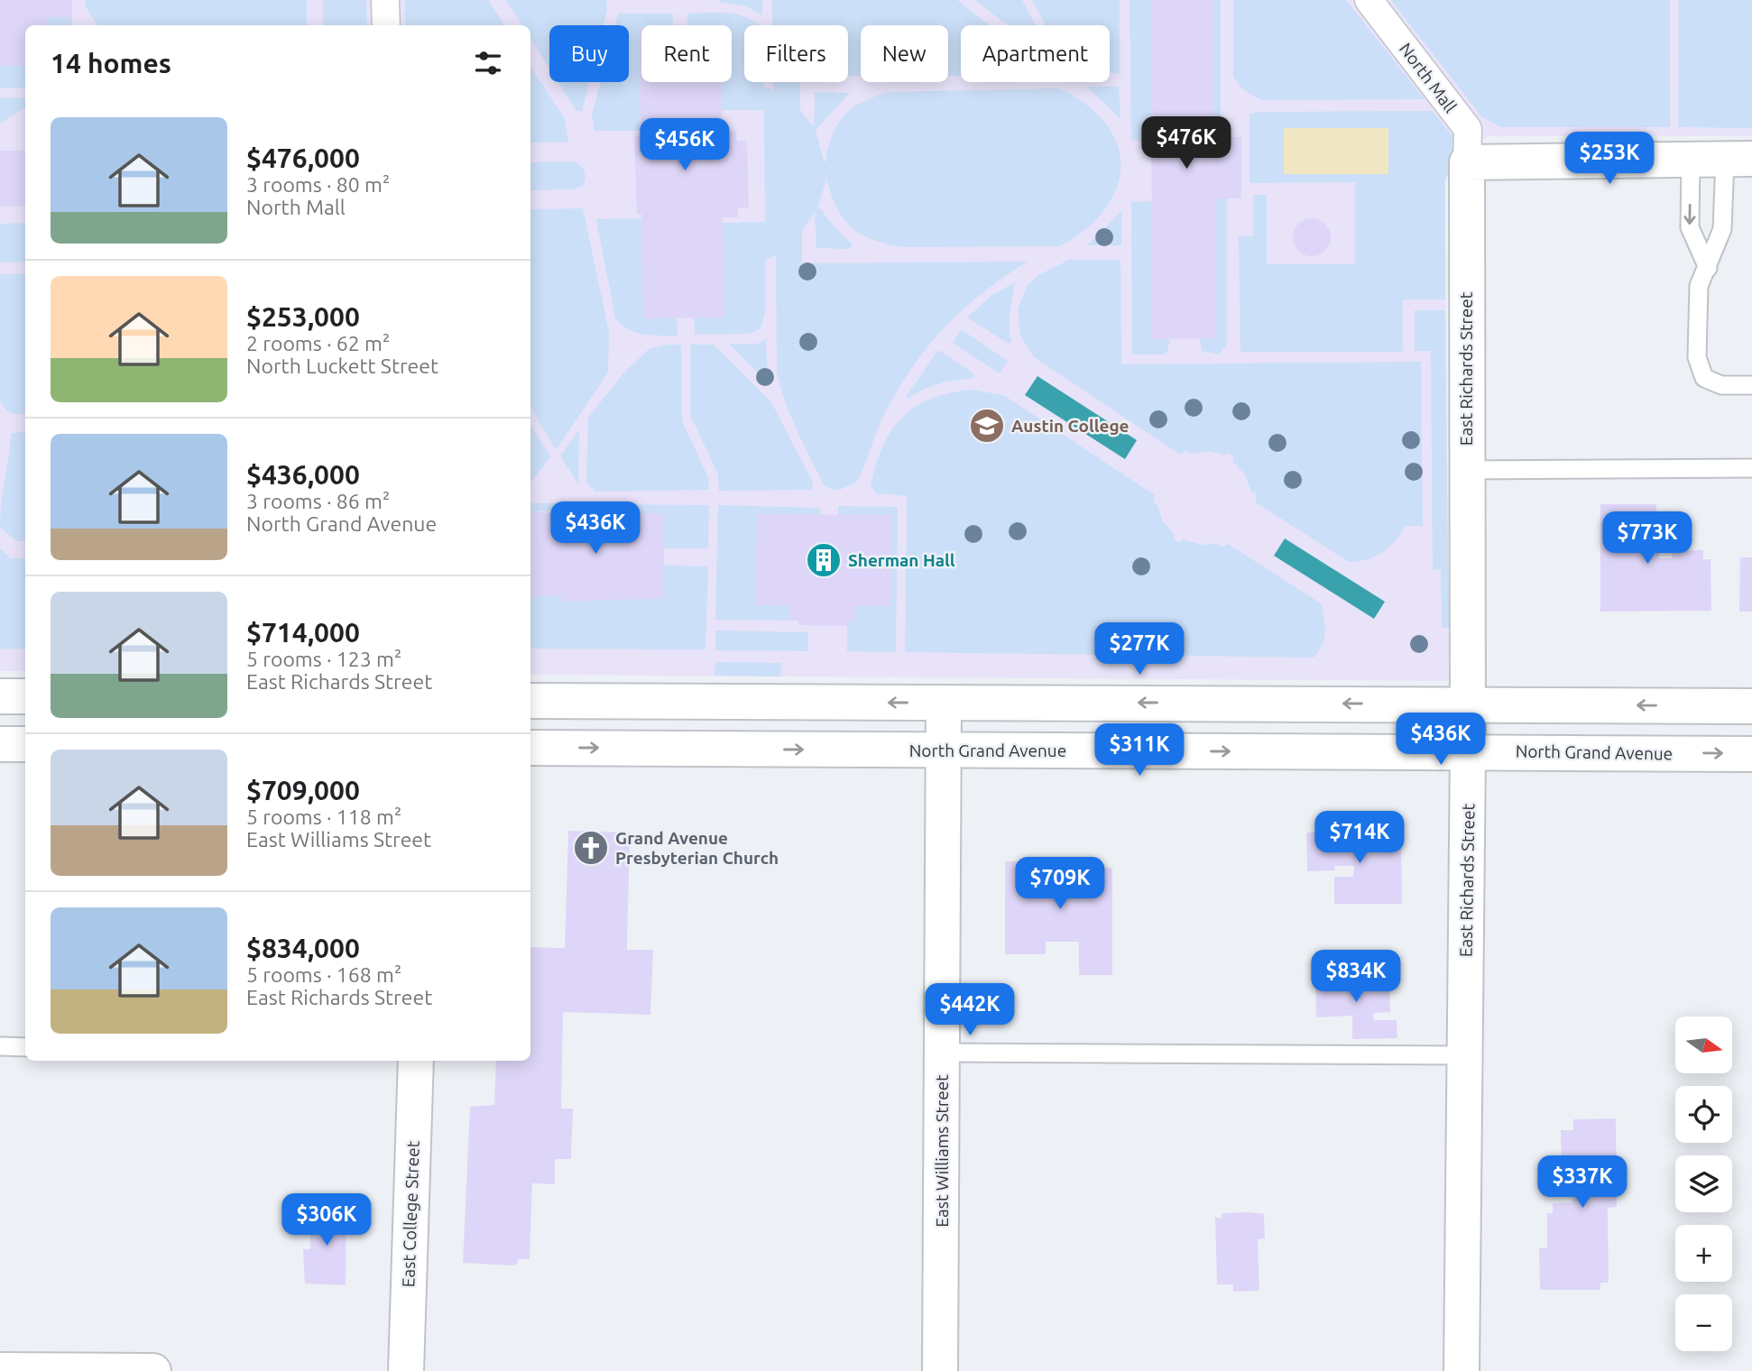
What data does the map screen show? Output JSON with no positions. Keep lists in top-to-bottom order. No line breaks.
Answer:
{"streets":{"street":["North Mall","East Richards Street","North Grand Avenue","East Williams Street","East College Street"]},"crossings":[["North Mall","East Richards Street"],["East Richards Street","North Grand Avenue"],["North Grand Avenue","East Williams Street"]],"places":{"school or university":["Austin College"],"building":["Sherman Hall"],"church":["Grand Avenue Presbyterian Church"]},"north":"right","page":{"chip":["Buy","Rent","Filters","New","Apartment"],"heading":"14 homes","list":[{"name":"$476,000","note":"3 rooms · 80 m² · North Mall"},{"name":"$253,000","note":"2 rooms · 62 m² · North Luckett Street"},{"name":"$436,000","note":"3 rooms · 86 m² · North Grand Avenue"},{"name":"$714,000","note":"5 rooms · 123 m² · East Richards Street"},{"name":"$709,000","note":"5 rooms · 118 m² · East Williams Street"},{"name":"$834,000","note":"5 rooms · 168 m² · East Richards Street"}],"price":["$476K","$456K","$253K","$436K","$773K","$277K","$436K","$311K","$714K","$709K","$834K","$442K","$337K","$306K"],"map_buttons":["+","−"]}}
